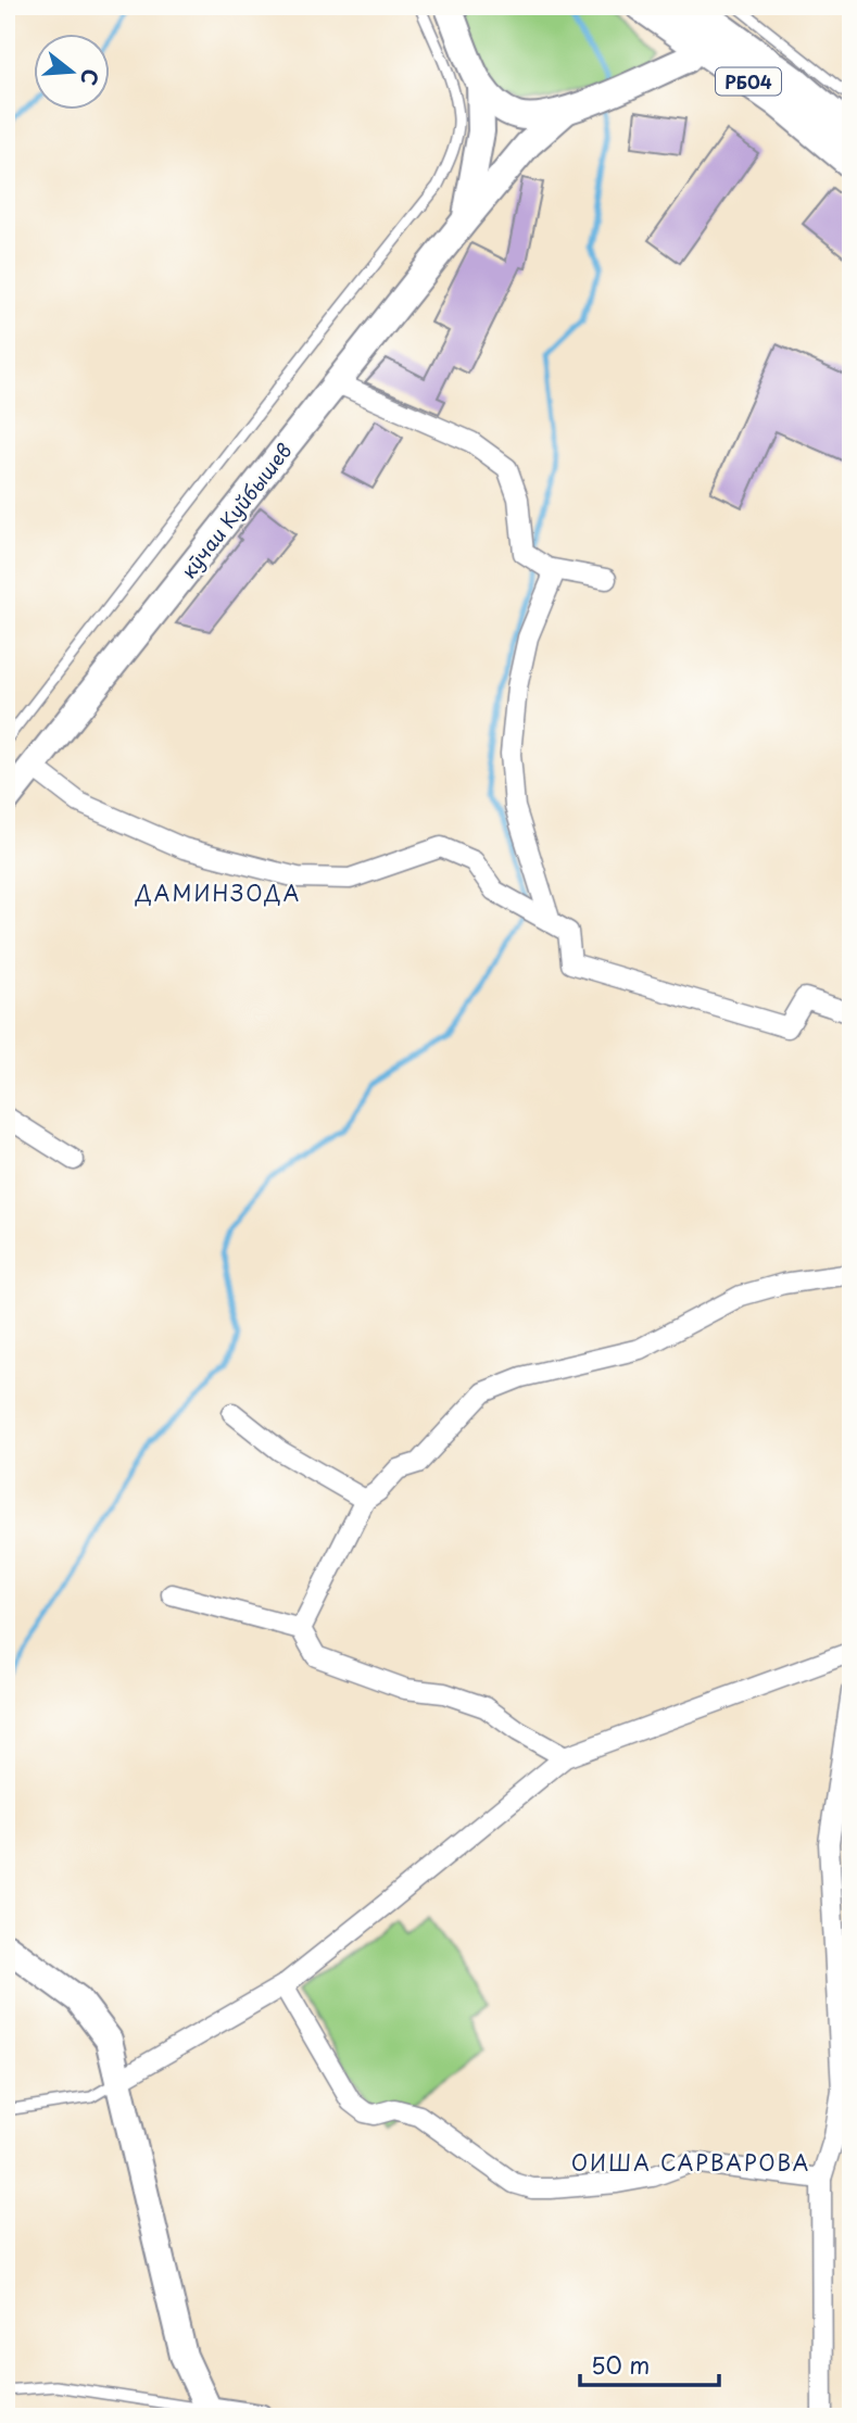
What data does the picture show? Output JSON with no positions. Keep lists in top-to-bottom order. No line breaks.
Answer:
{"streets":{"main road":["РБ04","кӯчаи Куйбышев"]},"districts":["ДАМИНЗОДА","ОИША САРВАРОВА"],"scale_bar":"50 m","north":"right"}
